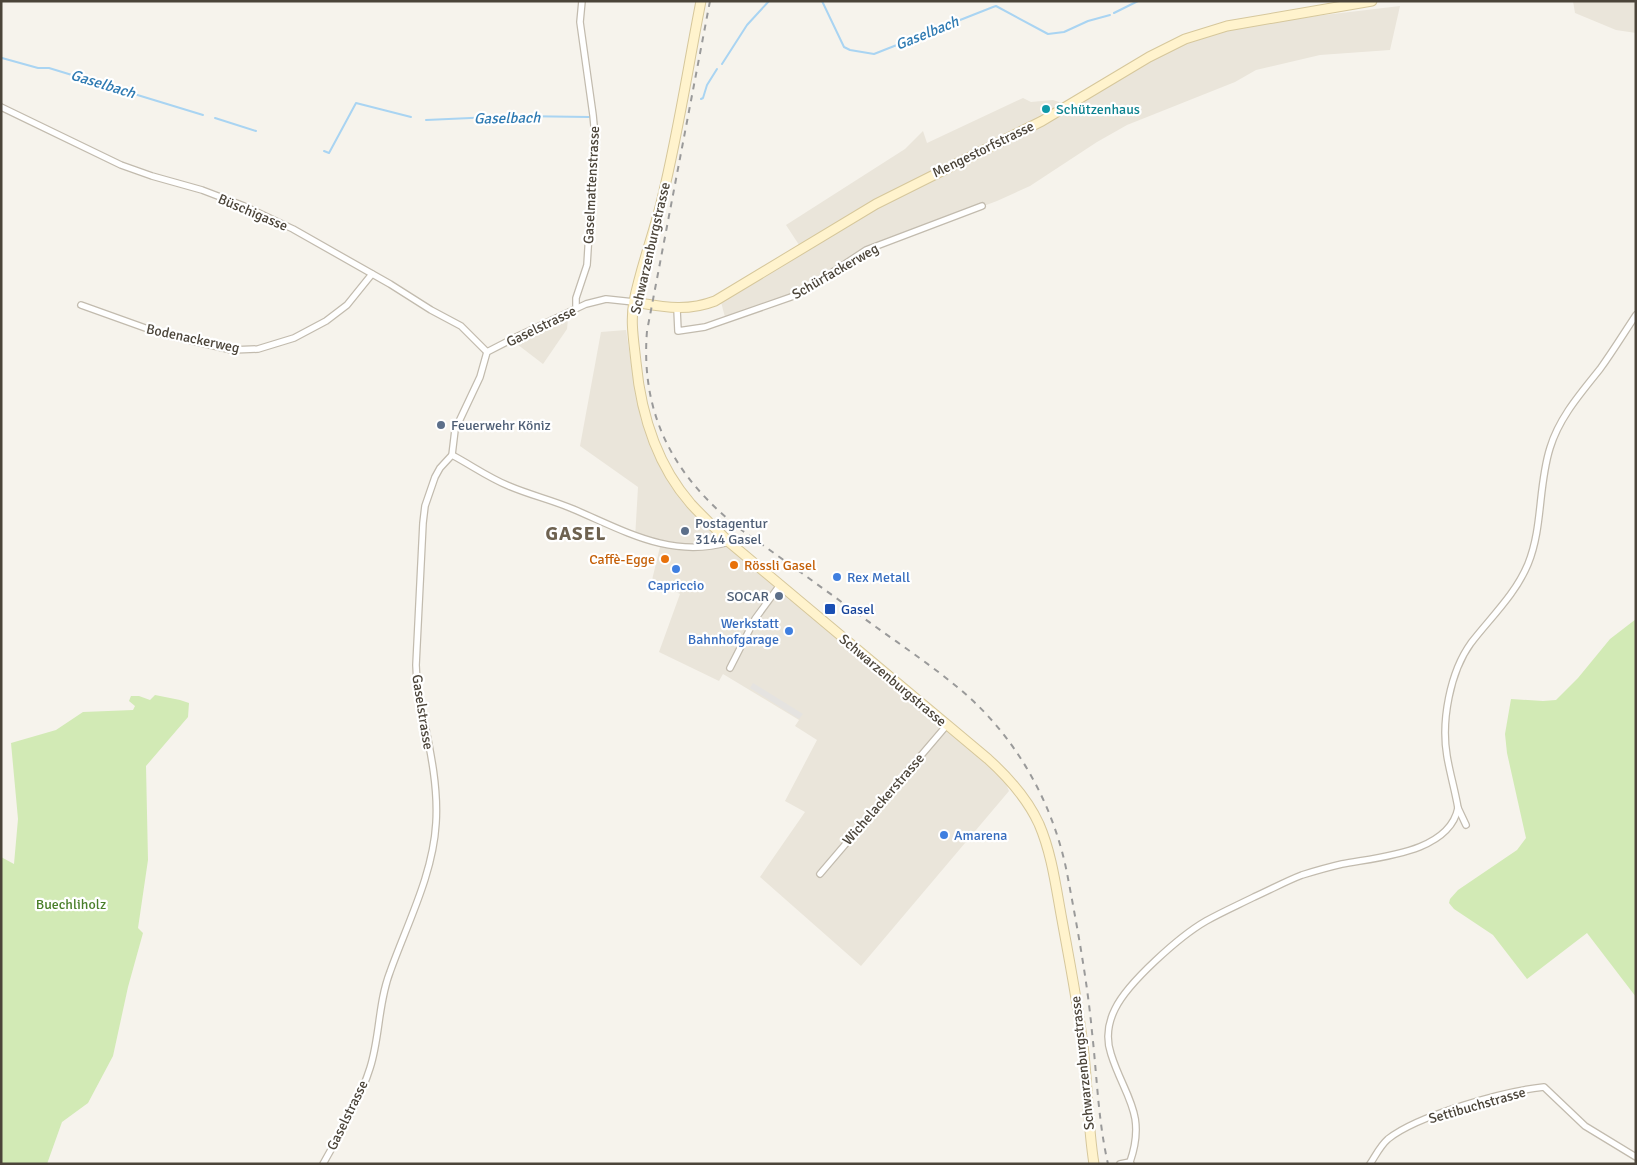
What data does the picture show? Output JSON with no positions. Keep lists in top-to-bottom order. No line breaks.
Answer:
{"streets":{"main road":["Mengestorfstrasse","Schwarzenburgstrasse"],"street":["Gaselmattenstrasse","Büschigasse","Schürfackerweg","Gaselstrasse","Bodenackerweg","Wichelackerstrasse","Settibuchstrasse"]},"crossings":[["Mengestorfstrasse","Schwarzenburgstrasse"],["Mengestorfstrasse","Schürfackerweg"],["Mengestorfstrasse","Gaselstrasse"],["Gaselmattenstrasse","Gaselstrasse"],["Büschigasse","Gaselstrasse"],["Büschigasse","Bodenackerweg"],["Schwarzenburgstrasse","Gaselstrasse"],["Schwarzenburgstrasse","Wichelackerstrasse"]],"districts":["GASEL"],"water":["Gaselbach"],"parks":["Buechliholz"],"places":{"other":["Schützenhaus","Feuerwehr Köniz","Postagentur 3144 Gasel","Caffè-Egge","Rössli Gasel","Capriccio","Rex Metall","SOCAR","Werkstatt Bahnhofgarage","Amarena"],"transit":["Gasel"]}}
